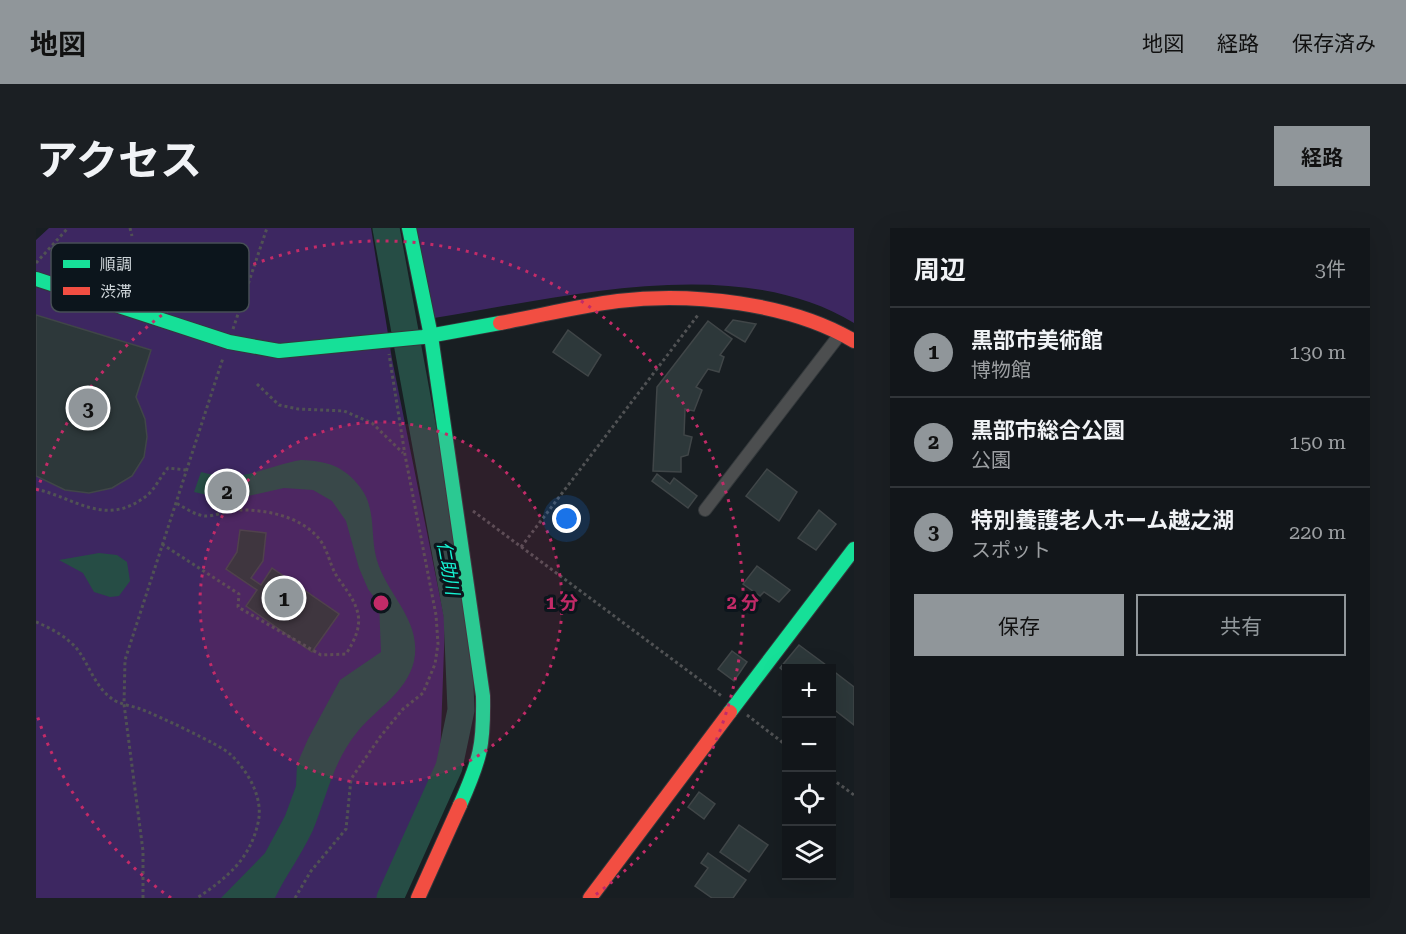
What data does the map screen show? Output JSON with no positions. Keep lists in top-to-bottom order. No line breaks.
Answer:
{"water":["仁助川"],"legend":["順調","渋滞"],"page":{"header":"地図","nav":["地図","経路","保存済み"],"title":"アクセス","buttons":["経路",["保存","共有"]],"heading":["周辺","3件"],"list":[{"mark":"1","name":"黒部市美術館","note":"博物館","value":"130 m"},{"mark":"2","name":"黒部市総合公園","note":"公園","value":"150 m"},{"mark":"3","name":"特別養護老人ホーム越之湖","note":"スポット","value":"220 m"}],"pins":["3","2","1"],"map_buttons":["+","−"]},"rings":["1 分","2 分"]}
